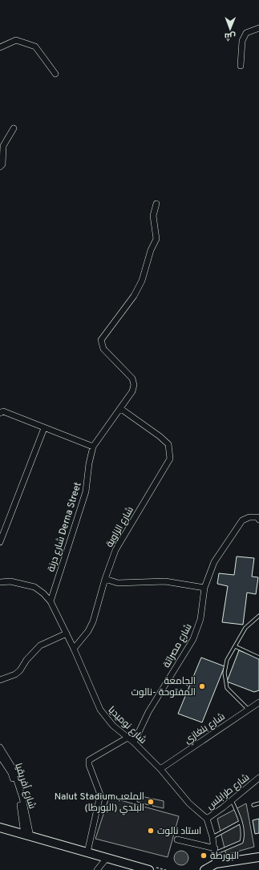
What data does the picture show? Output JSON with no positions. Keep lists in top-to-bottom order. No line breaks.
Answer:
{"streets":{"street":["شارع درنة Derna Street","شارع الزاوية","شارع مصراتة","شارع نوميديا","شارع بنغازي","شارع أفريقيا","شارع طرابلس"]},"crossings":[["شارع درنة Derna Street","شارع الزاوية"],["شارع درنة Derna Street","شارع نوميديا"],["شارع الزاوية","شارع نوميديا"],["شارع مصراتة","شارع نوميديا"],["شارع نوميديا","شارع بنغازي"],["شارع نوميديا","شارع طرابلس"]],"places":["الجامعة المفتوحة -نالوت","Nalut Stadiumالملعب البلدي (البورطا)","استاد نالوت","البورطة"],"north":"bottom"}
